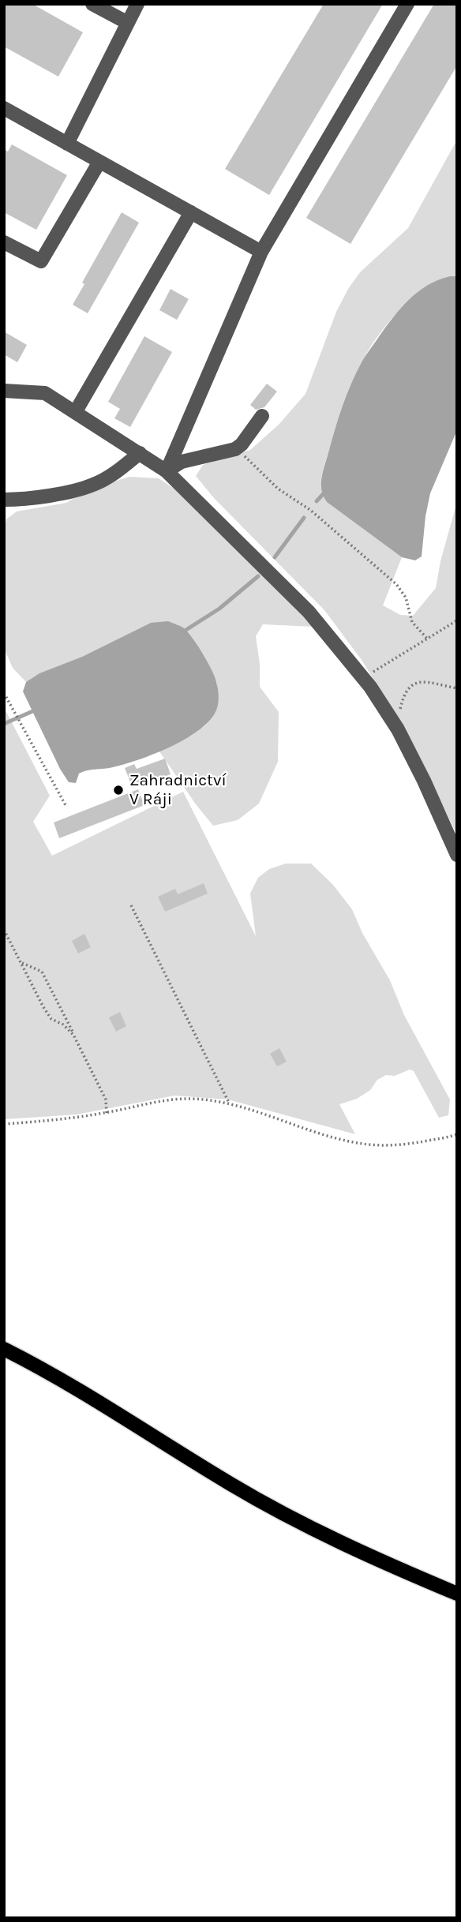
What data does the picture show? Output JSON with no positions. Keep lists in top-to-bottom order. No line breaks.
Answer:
{"places":["Zahradnictví V Ráji"]}
